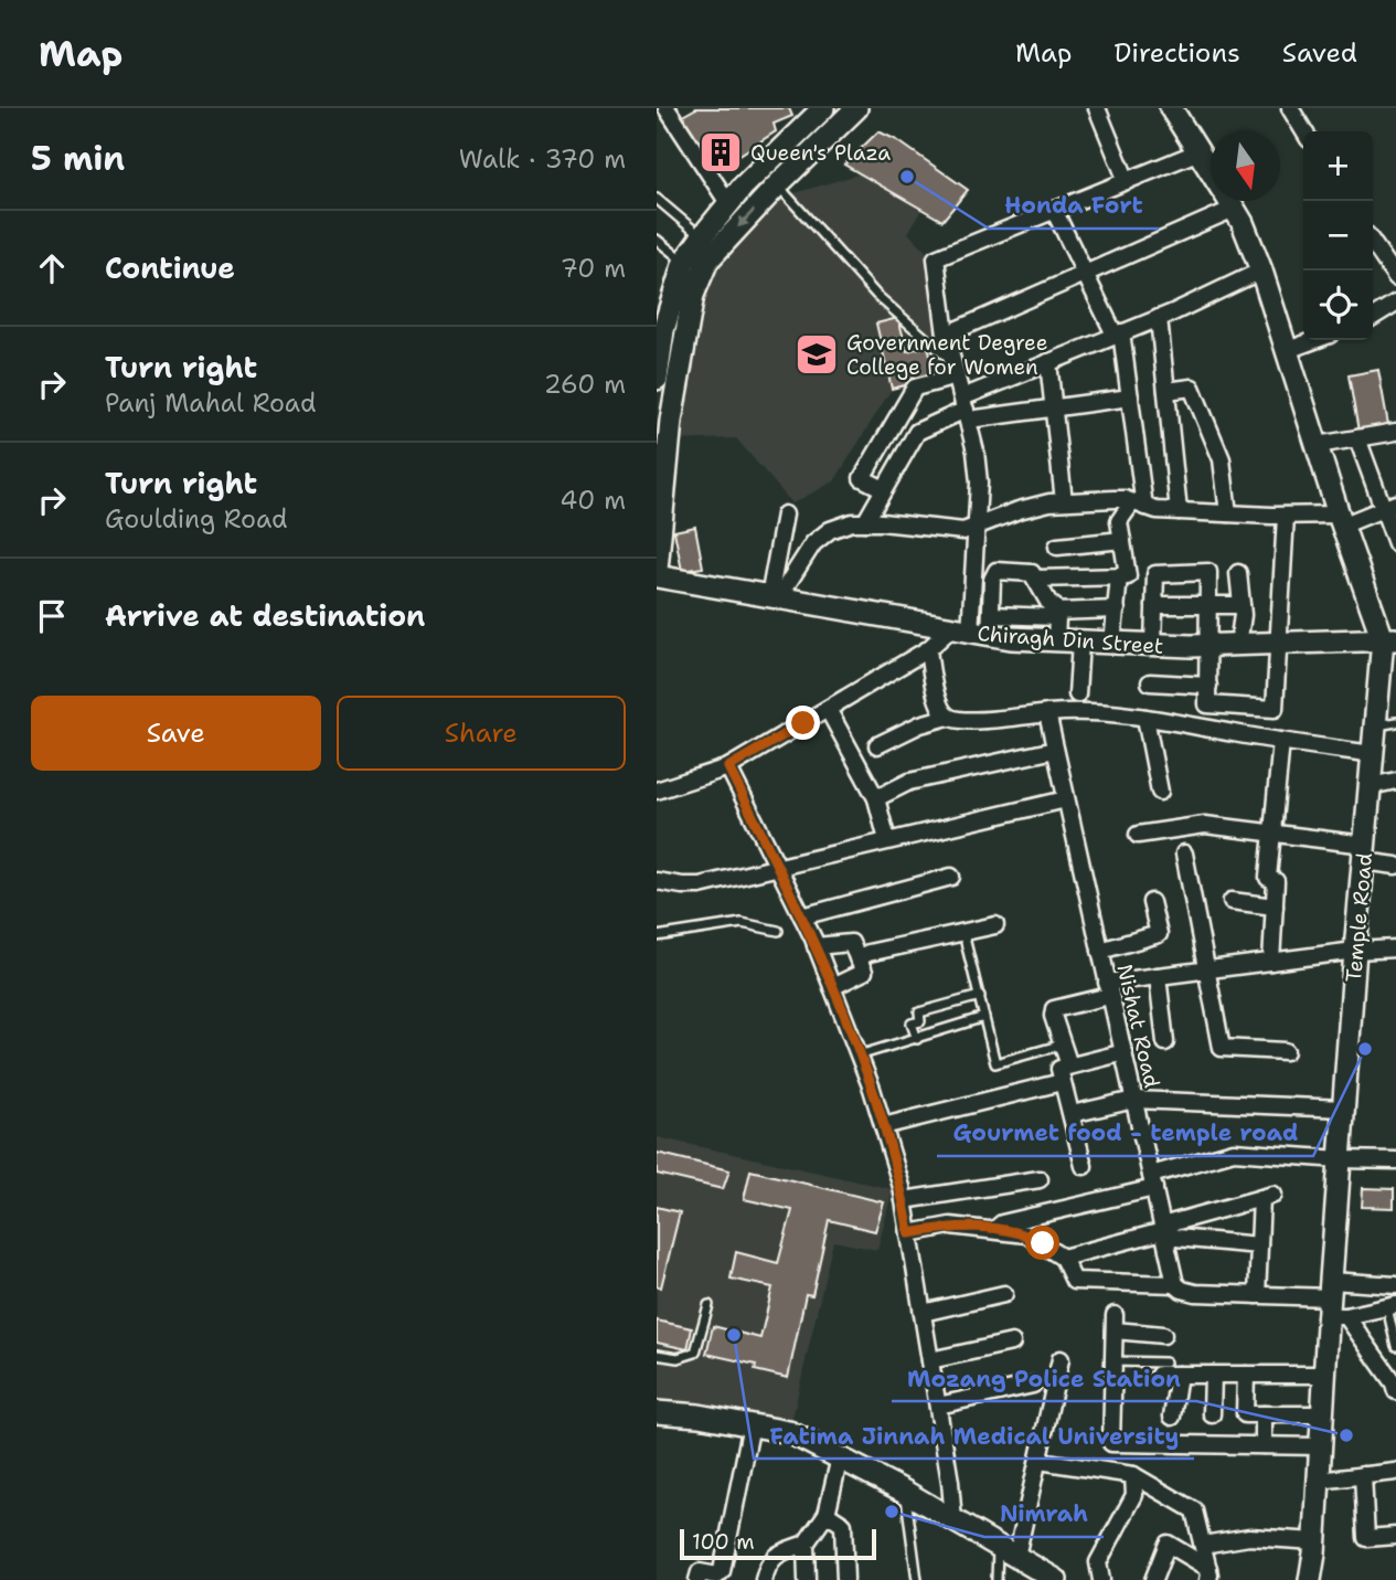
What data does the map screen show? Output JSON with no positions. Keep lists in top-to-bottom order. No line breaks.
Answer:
{"streets":{"street":["Chiragh Din Street","Temple Road","Nishat Road"]},"crossings":[["Chiragh Din Street","Temple Road"]],"places":{"building":["Queen's Plaza"],"other":["Honda Fort","Gourmet food - temple road","Fatima Jinnah Medical University","Mozang Police Station","Nimrah"],"school or university":["Government Degree College for Women"]},"scale_bar":"100 m","north":"bottom","page":{"header":"Map","nav":["Map","Directions","Saved"],"heading":["5 min","Walk · 370 m"],"map_buttons":["+","−"],"list":[["Continue","70 m"],["Turn right","Panj Mahal Road","260 m"],["Turn right","Goulding Road","40 m"],"Arrive at destination"],"buttons":["Save","Share"],"scale":"100 m"}}
